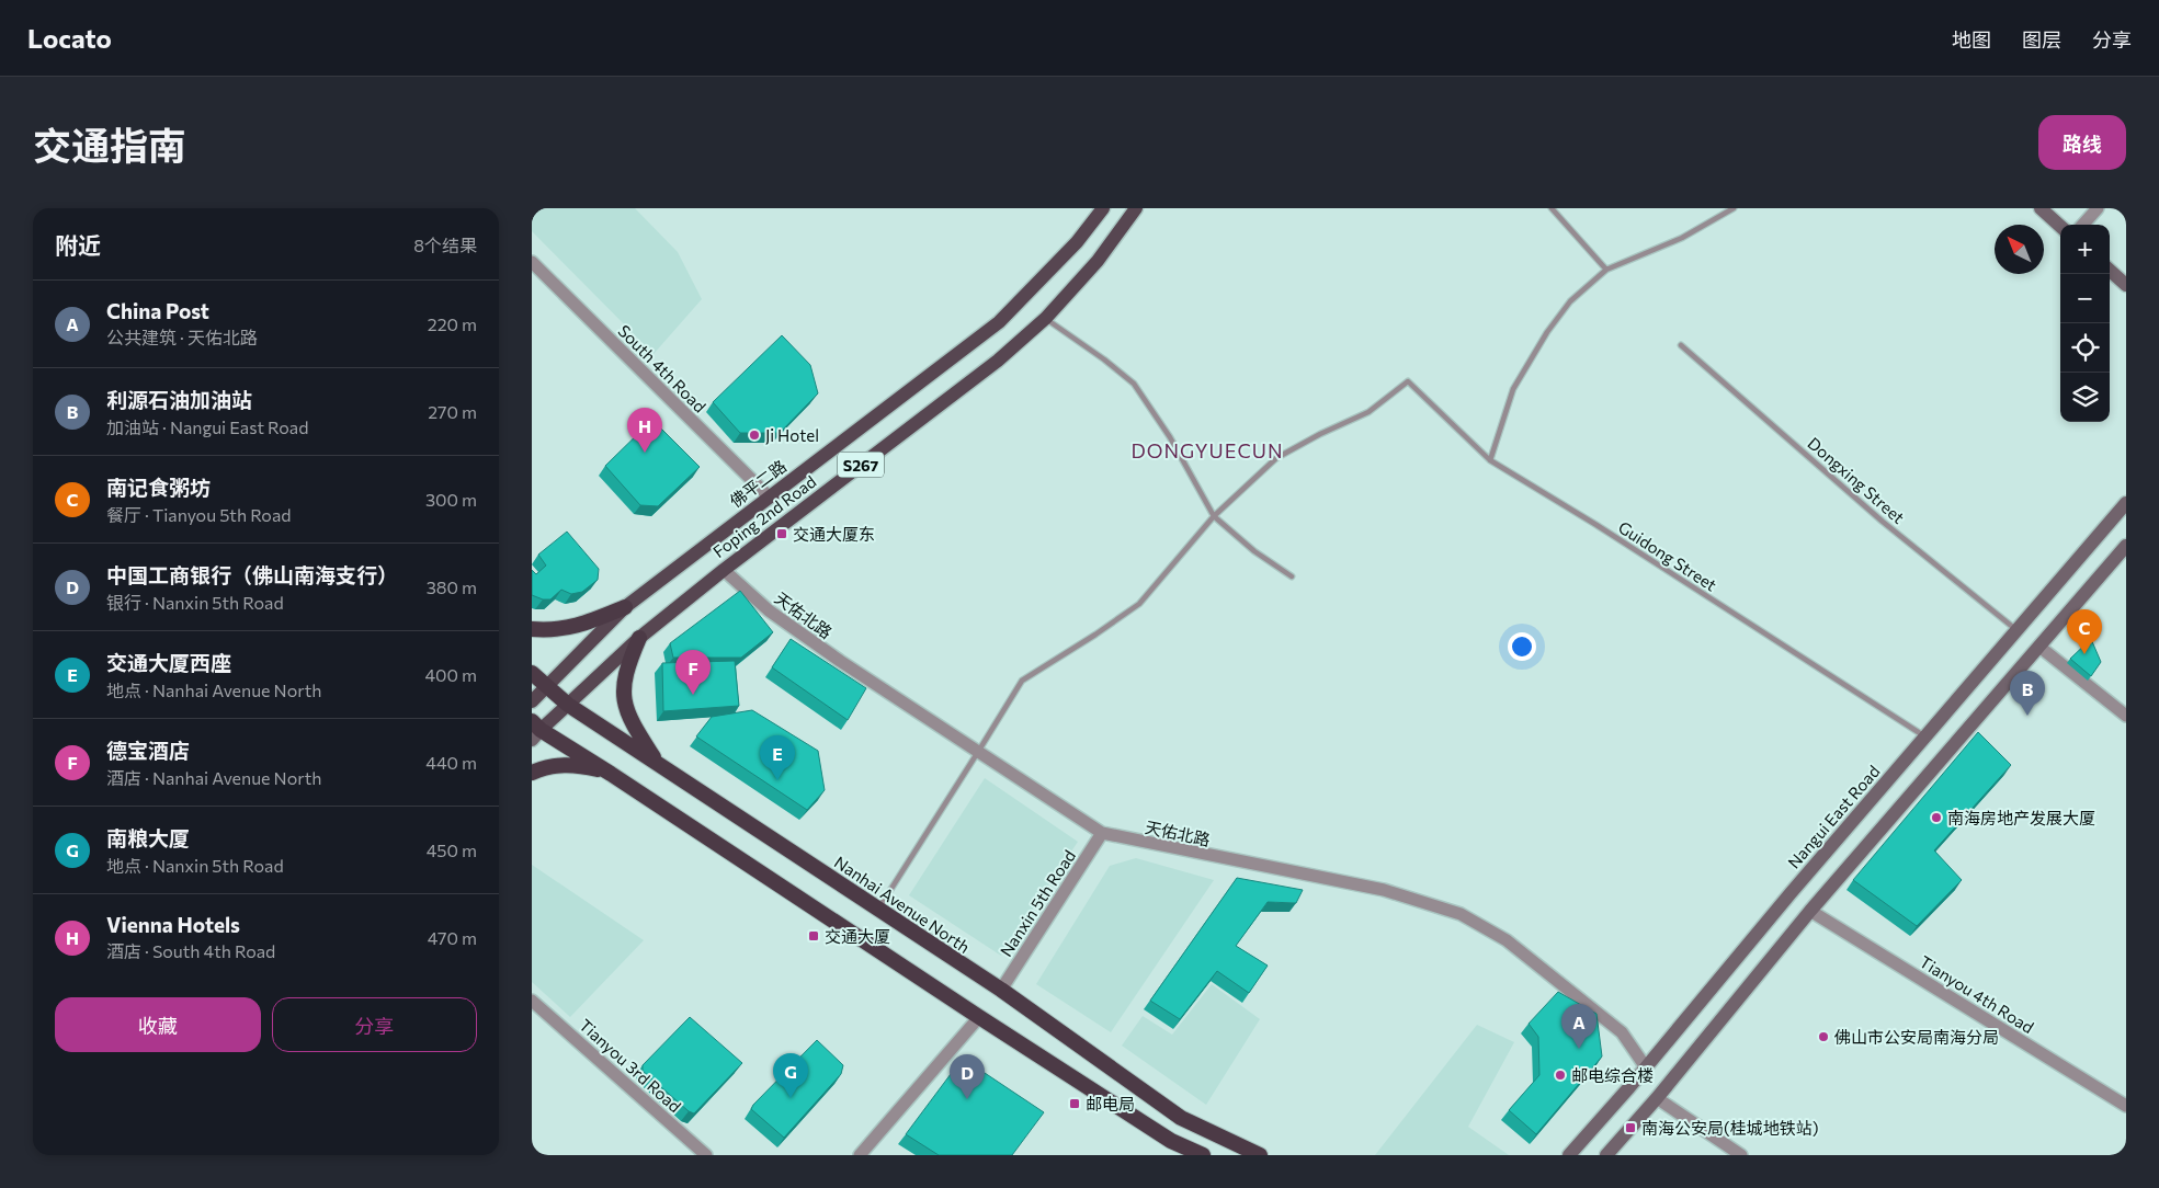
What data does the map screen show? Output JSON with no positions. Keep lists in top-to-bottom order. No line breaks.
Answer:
{"streets":{"highway":["Nanhai Avenue North"],"main road":["S267","佛平二路","Foping 2nd Road","Nangui East Road"],"street":["South 4th Road","天佑北路","Nanxin 5th Road","Tianyou 4th Road","Tianyou 3rd Road"],"lane":["Dongxing Street","Guidong Street"]},"crossings":[["South 4th Road","佛平二路"],["Dongxing Street","Nangui East Road"],["佛平二路","Nanhai Avenue North"],["Foping 2nd Road","天佑北路"],["Foping 2nd Road","Nanhai Avenue North"],["Guidong Street","Nangui East Road"],["天佑北路","Nangui East Road"],["天佑北路","Nanxin 5th Road"],["Nanxin 5th Road","Nanhai Avenue North"]],"districts":["DONGYUECUN"],"places":{"other":["Ji Hotel","南海房地产发展大厦","佛山市公安局南海分局","邮电综合楼"],"transit":["交通大厦东","交通大厦","邮电局","南海公安局(桂城地铁站)"]},"north":"top left","page":{"header":"Locato","nav":["地图","图层","分享"],"title":"交通指南","buttons":["路线",["收藏","分享"]],"heading":["附近","8个结果"],"map_buttons":["+","−"],"list":[{"mark":"A","name":"China Post","note":"公共建筑 · 天佑北路","value":"220 m"},{"mark":"B","name":"利源石油加油站","note":"加油站 · Nangui East Road","value":"270 m"},{"mark":"C","name":"南记食粥坊","note":"餐厅 · Tianyou 5th Road","value":"300 m"},{"mark":"D","name":"中国工商银行（佛山南海支行）","note":"银行 · Nanxin 5th Road","value":"380 m"},{"mark":"E","name":"交通大厦西座","note":"地点 · Nanhai Avenue North","value":"400 m"},{"mark":"F","name":"德宝酒店","note":"酒店 · Nanhai Avenue North","value":"440 m"},{"mark":"G","name":"南粮大厦","note":"地点 · Nanxin 5th Road","value":"450 m"},{"mark":"H","name":"Vienna Hotels","note":"酒店 · South 4th Road","value":"470 m"}],"pins":["H","C","F","B","E","A","G","D"]}}
